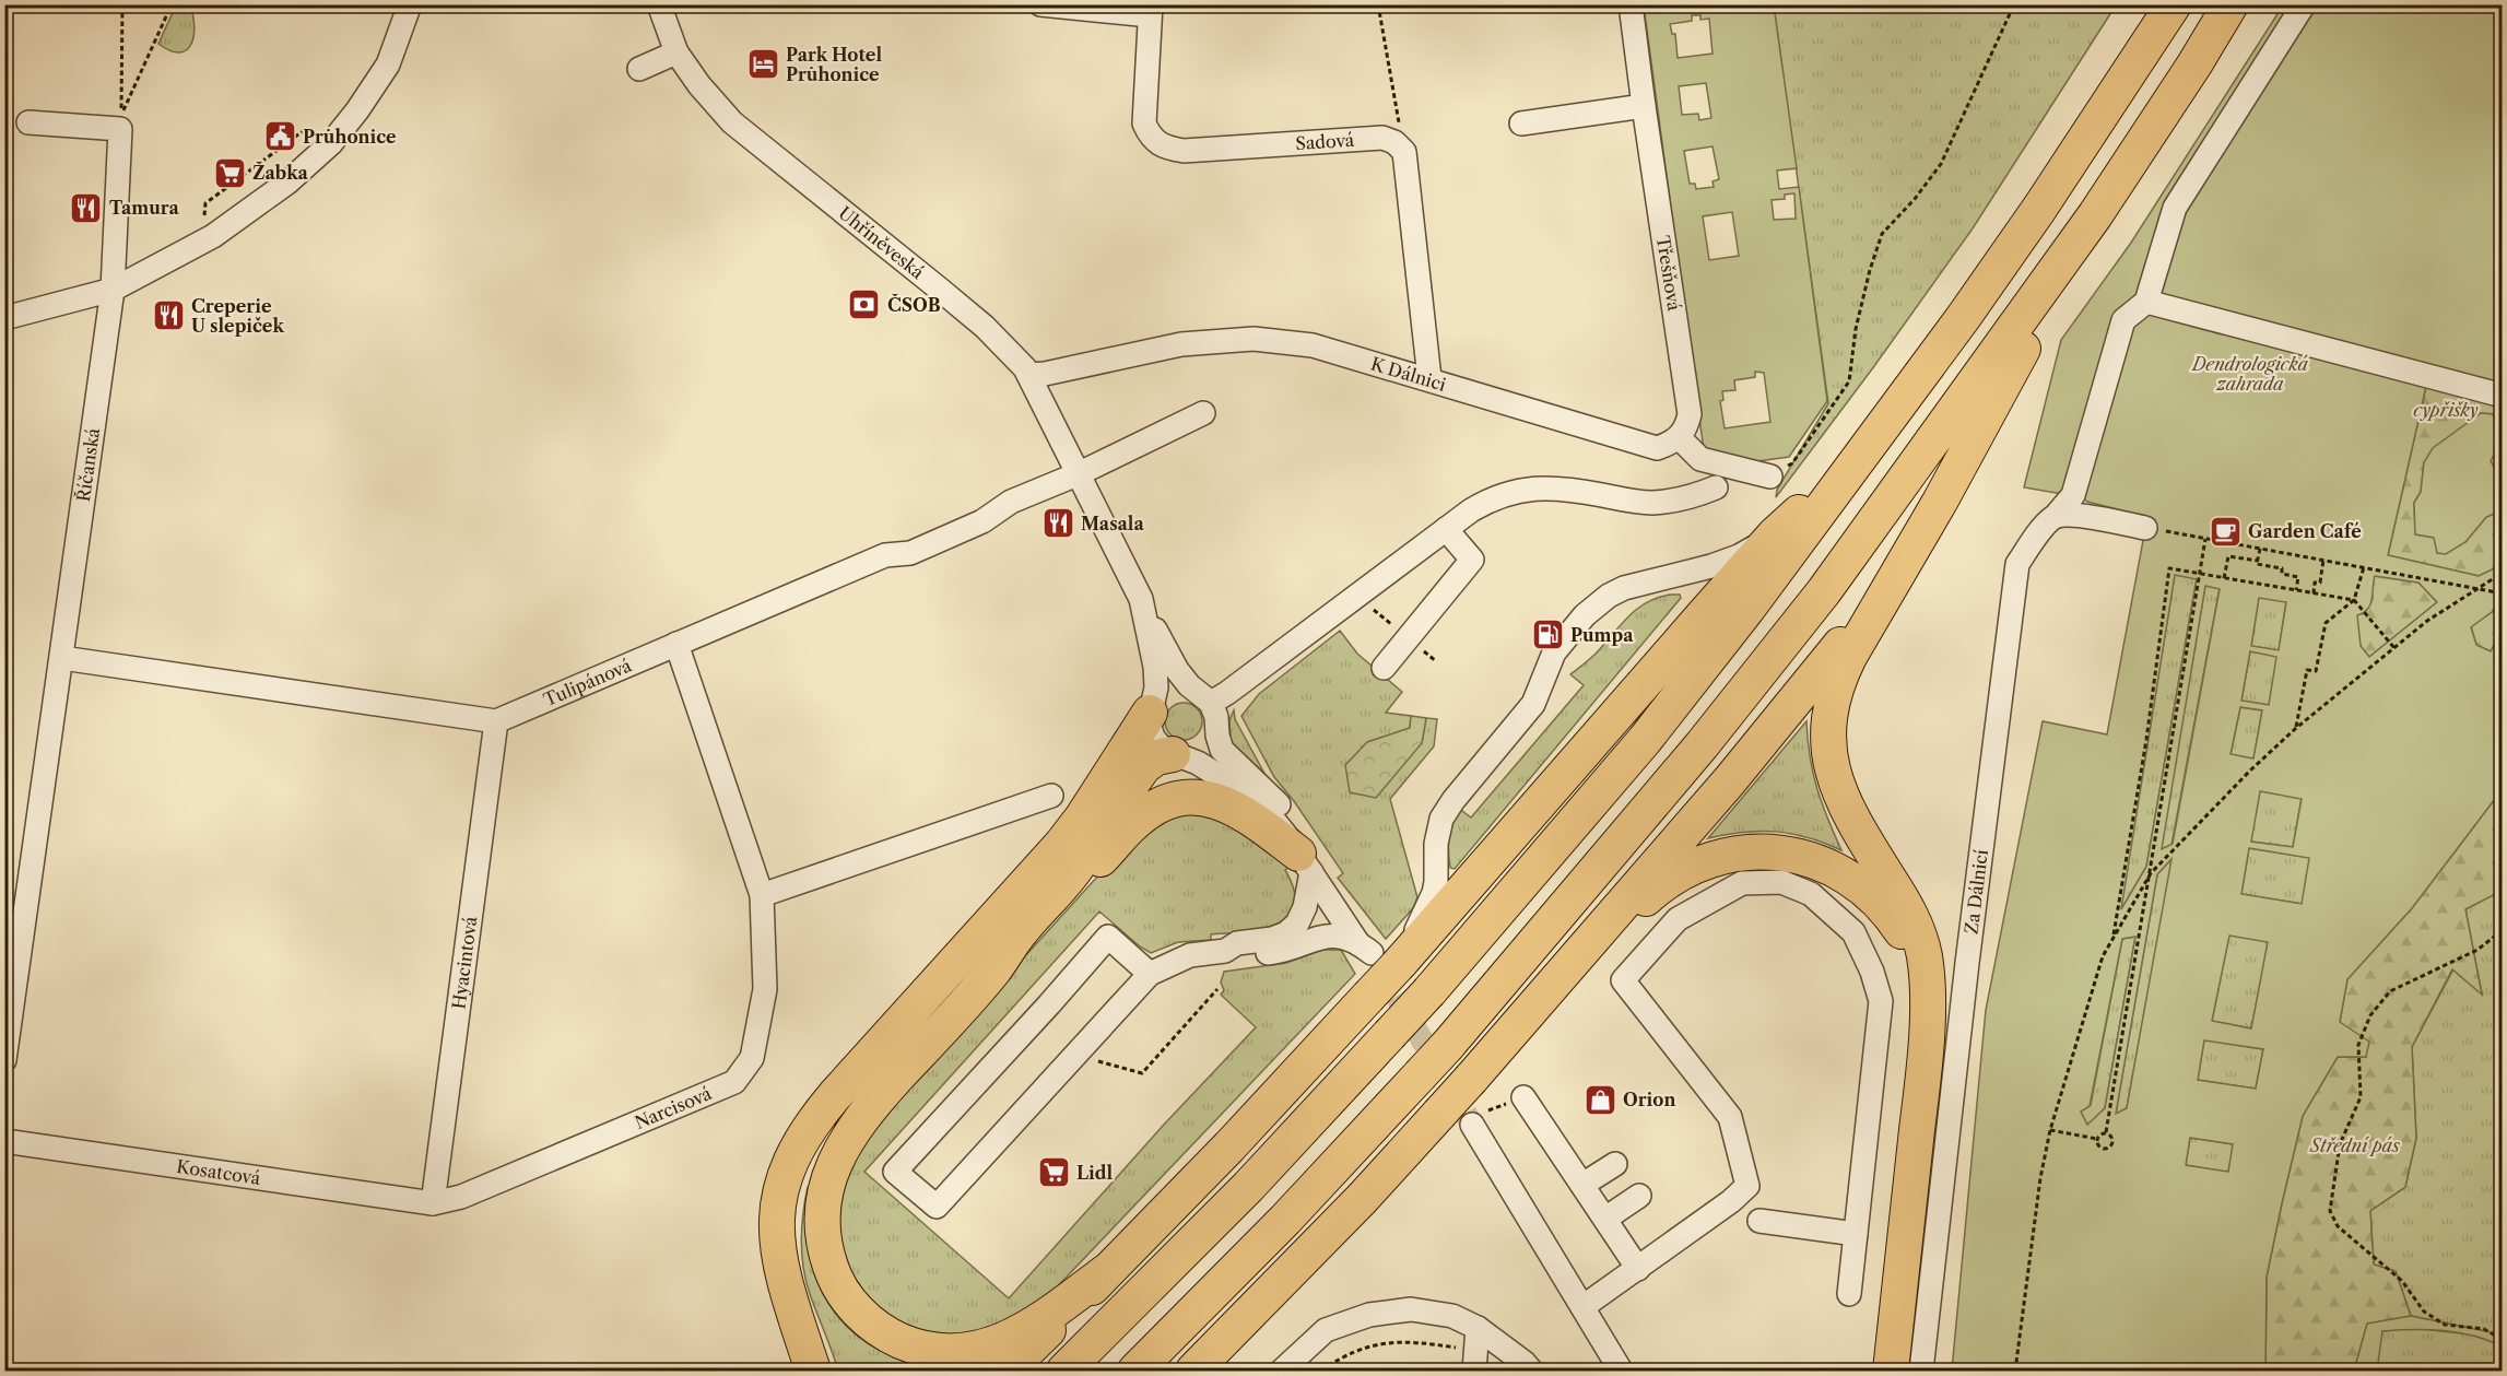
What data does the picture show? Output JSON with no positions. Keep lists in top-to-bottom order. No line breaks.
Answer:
{"streets":{"street":["Sadová","Uhříněveská","Třešňová","K Dálnici","Říčanská","Tulipánová","Za Dálnicí","Hyacintová","Narcisová","Kosatcová"]},"crossings":[["Uhříněveská","K Dálnici"],["Uhříněveská","Tulipánová"],["Třešňová","K Dálnici"],["Tulipánová","Hyacintová"],["Tulipánová","Narcisová"],["Hyacintová","Narcisová"],["Hyacintová","Kosatcová"],["Narcisová","Kosatcová"]],"parks":["Dendrologická zahrada","cypřišky","Střední pás"],"places":{"hotel":["Park Hotel Průhonice"],"public building":["Průhonice"],"supermarket":["Žabka","Lidl"],"restaurant":["Tamura","Creperie U slepiček","Masala"],"bank":["ČSOB"],"cafe":["Garden Café"],"fuel station":["Pumpa"],"shop":["Orion"]}}
